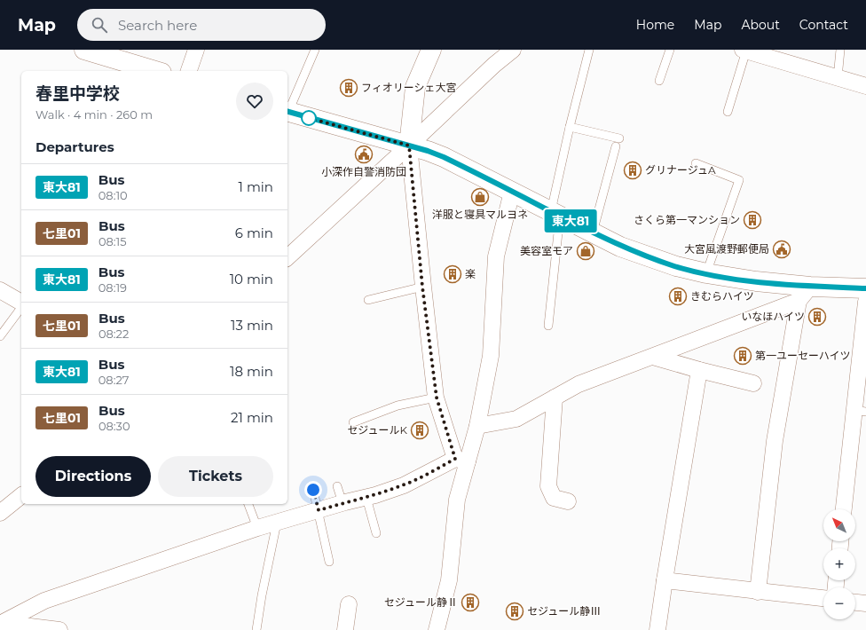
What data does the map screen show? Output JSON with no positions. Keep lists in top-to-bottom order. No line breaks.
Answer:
{"places":{"building":["フィオリーシェ大宮","グリナージュA","さくら第一マンション","楽","きむらハイツ","いなほハイツ","第一ユーセーハイツ","セジュールK","セジュール静Ⅱ","セジュール静Ⅲ"],"public building":["小深作自警消防団","大宮風渡野郵便局"],"shop":["洋服と寝具マルヨネ","美容室モア"]},"lines":["bus line 東大81"],"north":"top left","page":{"header":"Map","search":"Search here","nav":["Home","Map","About","Contact"],"on_map":"東大81","heading":[["春里中学校","Walk · 4 min · 260 m"],"Departures"],"list":[{"mark":"東大81","name":"Bus","note":"08:10","value":"1 min"},{"mark":"七里01","name":"Bus","note":"08:15","value":"6 min"},{"mark":"東大81","name":"Bus","note":"08:19","value":"10 min"},{"mark":"七里01","name":"Bus","note":"08:22","value":"13 min"},{"mark":"東大81","name":"Bus","note":"08:27","value":"18 min"},{"mark":"七里01","name":"Bus","note":"08:30","value":"21 min"}],"buttons":["Directions","Tickets"],"map_buttons":["+","−"]}}
